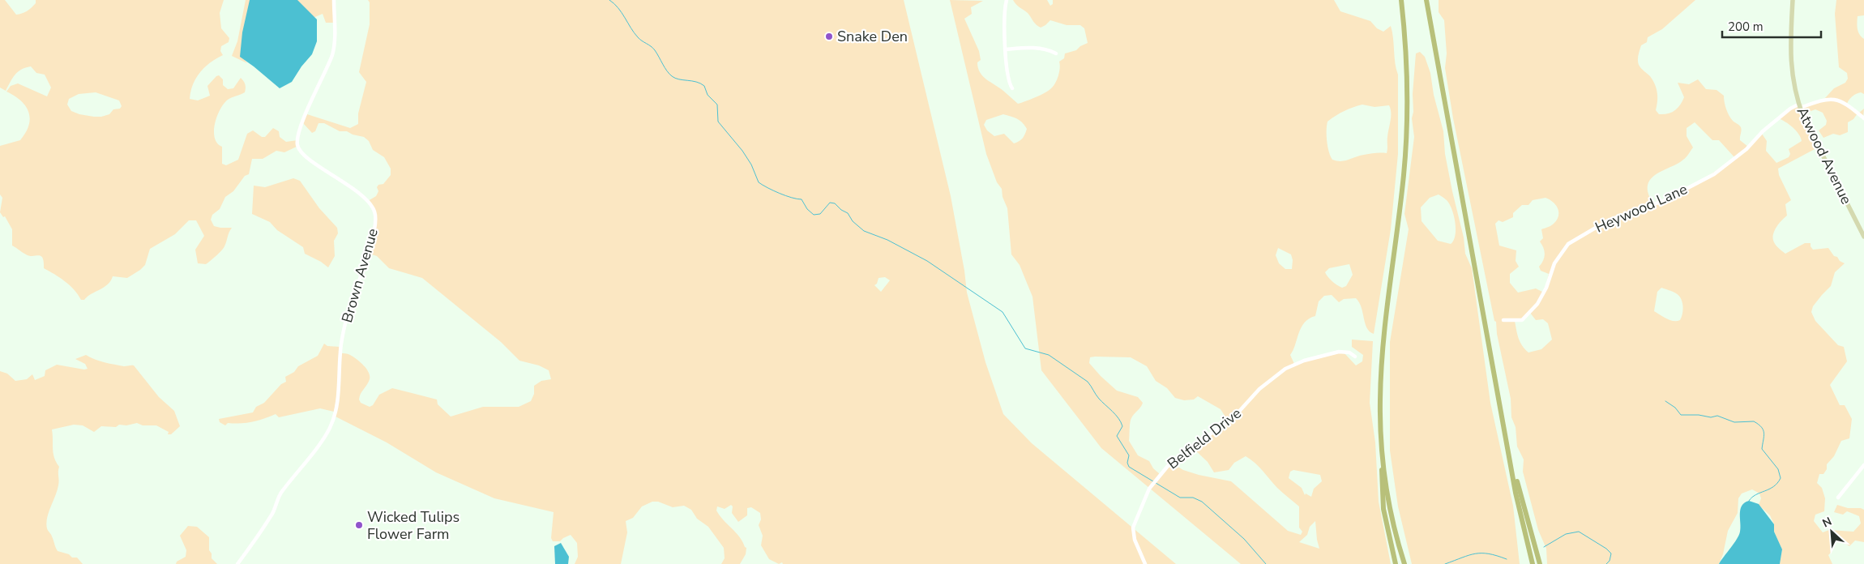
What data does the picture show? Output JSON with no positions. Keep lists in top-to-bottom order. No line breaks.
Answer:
{"streets":{"main road":["Atwood Avenue"],"street":["Heywood Lane","Brown Avenue","Belfield Drive"]},"crossings":[["Atwood Avenue","Heywood Lane"]],"places":["Snake Den","Wicked Tulips Flower Farm"],"scale_bar":"200 m","north":"top left"}
